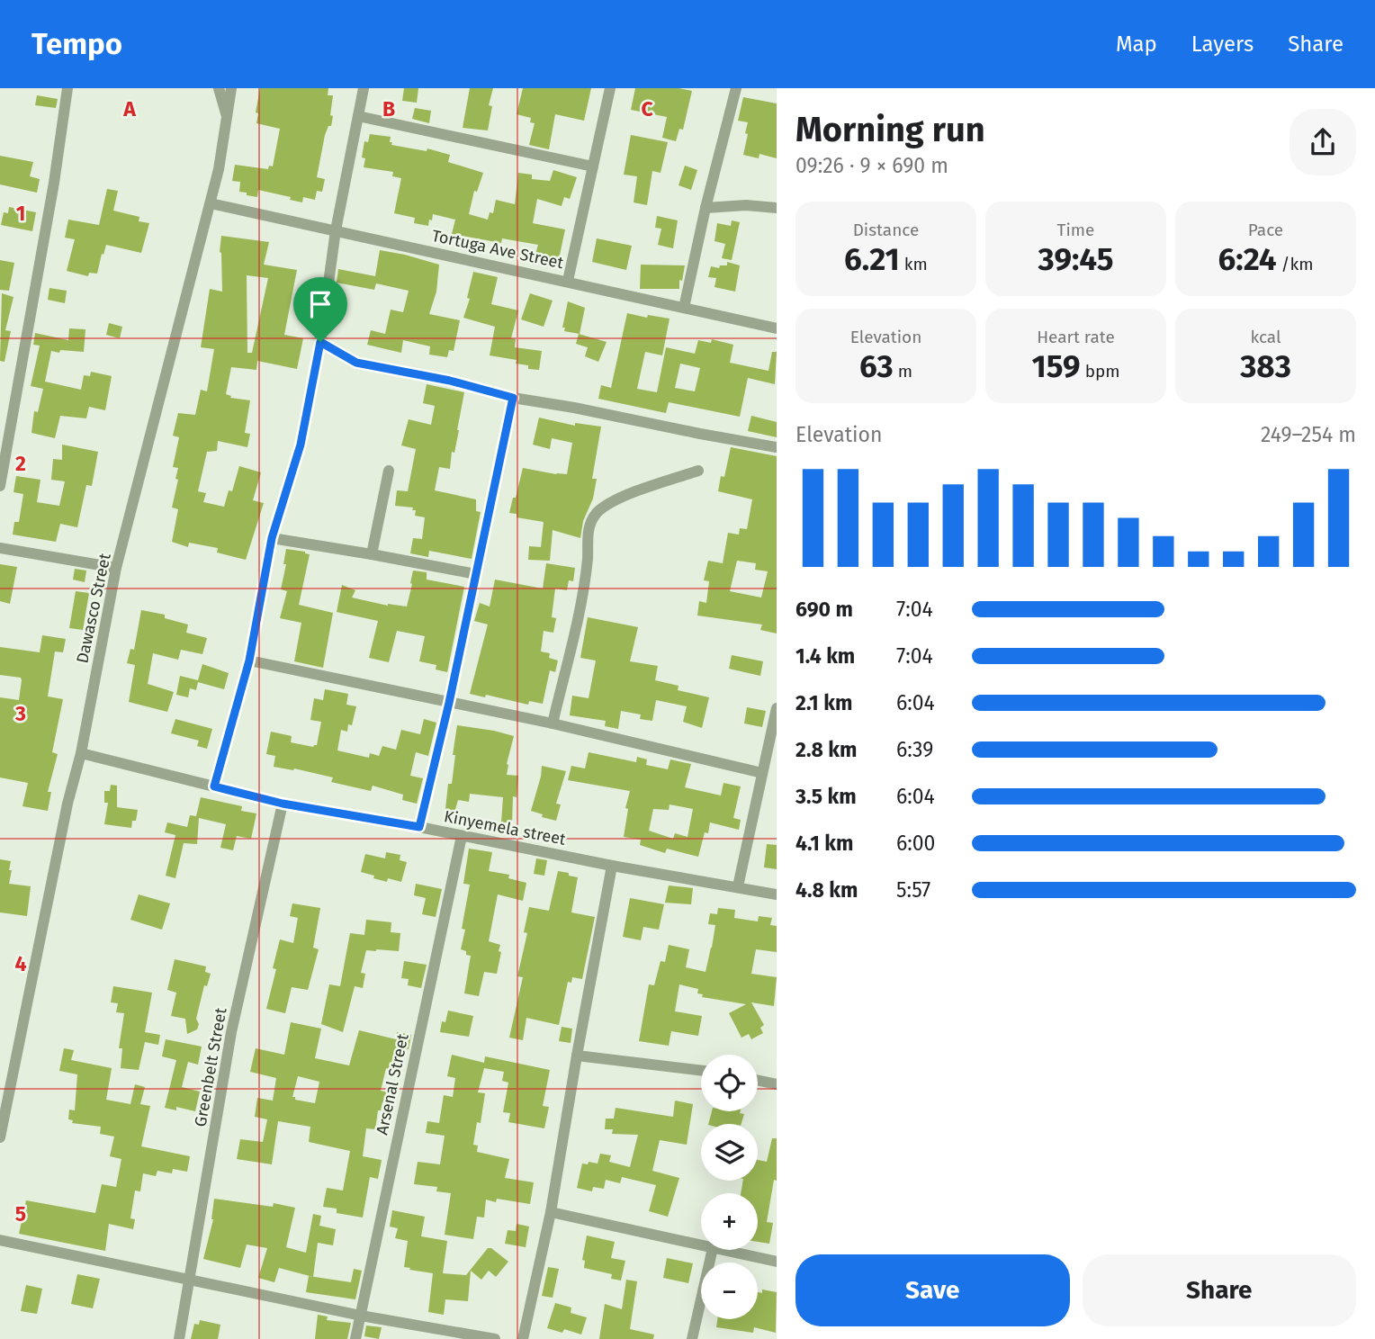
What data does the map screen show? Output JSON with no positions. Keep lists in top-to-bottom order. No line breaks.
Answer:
{"streets":{"street":["Tortuga Ave Street","Dawasco Street","Kinyemela street","Greenbelt Street","Arsenal Street"]},"crossings":[["Tortuga Ave Street","Dawasco Street"],["Dawasco Street","Kinyemela street"],["Kinyemela street","Greenbelt Street"],["Kinyemela street","Arsenal Street"]],"page":{"header":"Tempo","nav":["Map","Layers","Share"],"heading":["Morning run","09:26 · 9 × 690 m"],"stats":[["Distance","6.21 km"],["Time","39:45"],["Pace","6:24 /km"],["Elevation","63 m"],["Heart rate","159 bpm"],["kcal","383"]],"chart":["Elevation","249–254 m"],"list":[{"name":"690 m","note":"7:04"},{"name":"1.4 km","note":"7:04"},{"name":"2.1 km","note":"6:04"},{"name":"2.8 km","note":"6:39"},{"name":"3.5 km","note":"6:04"},{"name":"4.1 km","note":"6:00"},{"name":"4.8 km","note":"5:57"}],"map_buttons":["+","−"],"buttons":["Save","Share"]},"grid":{"columns":["A","B","C"],"rows":["1","2","3","4","5"]}}
